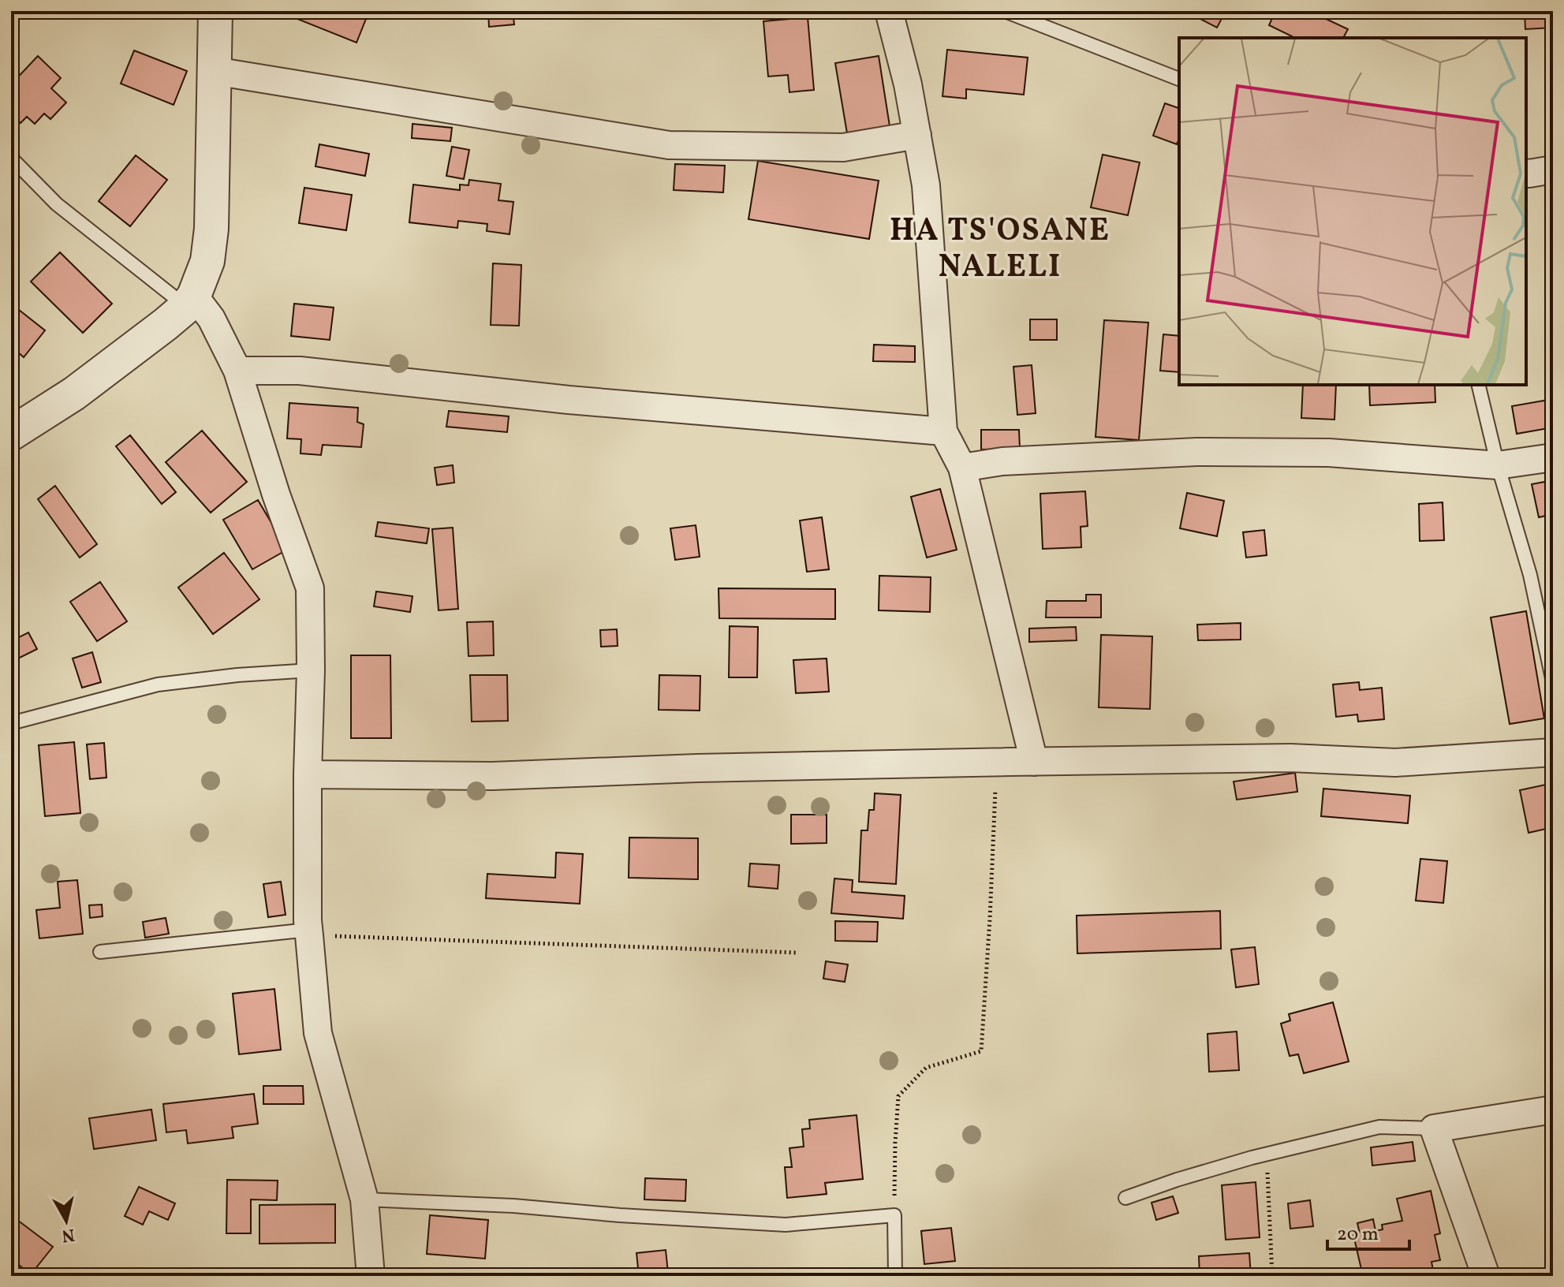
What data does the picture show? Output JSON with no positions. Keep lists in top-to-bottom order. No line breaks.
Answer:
{"districts":["HA TS'OSANE NALELI"],"scale_bar":"20 m","north":"bottom"}
